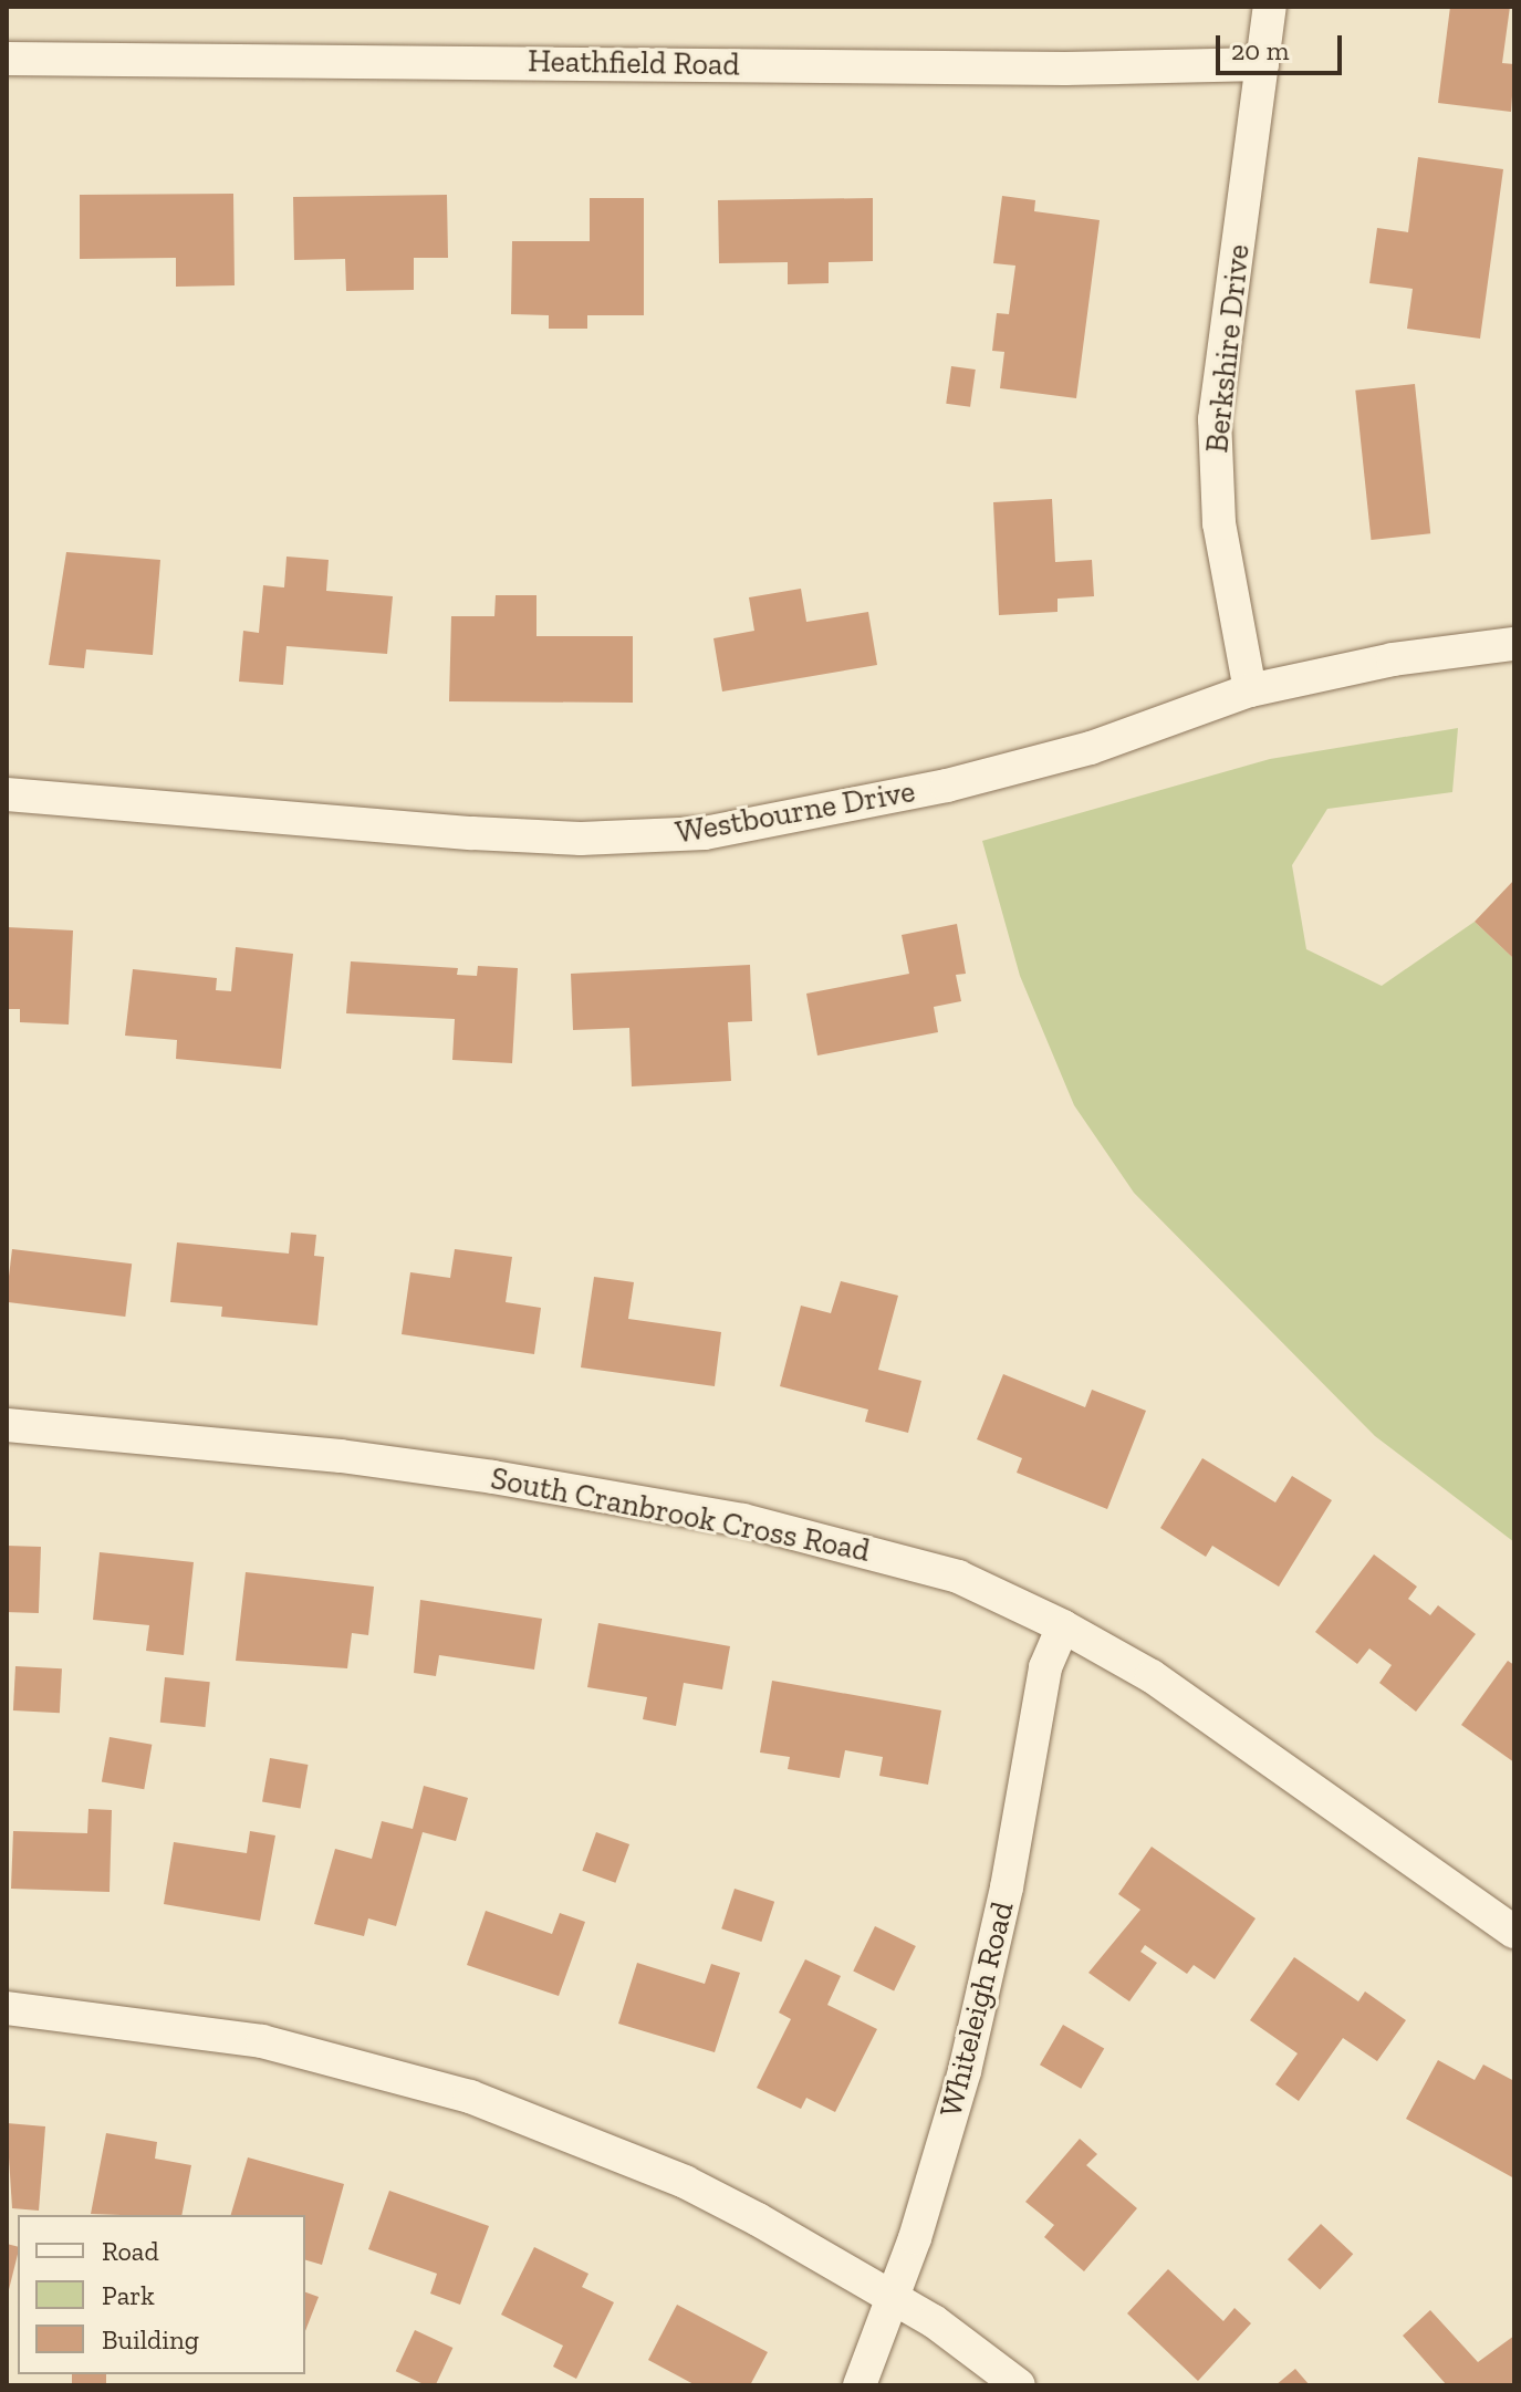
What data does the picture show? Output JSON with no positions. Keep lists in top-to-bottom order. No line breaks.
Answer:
{"streets":{"street":["Heathfield Road","Berkshire Drive","Westbourne Drive","South Cranbrook Cross Road","Whiteleigh Road"]},"crossings":[["Heathfield Road","Berkshire Drive"],["Berkshire Drive","Westbourne Drive"],["South Cranbrook Cross Road","Whiteleigh Road"]],"legend":["Road","Park","Building"],"scale_bar":"20 m"}
